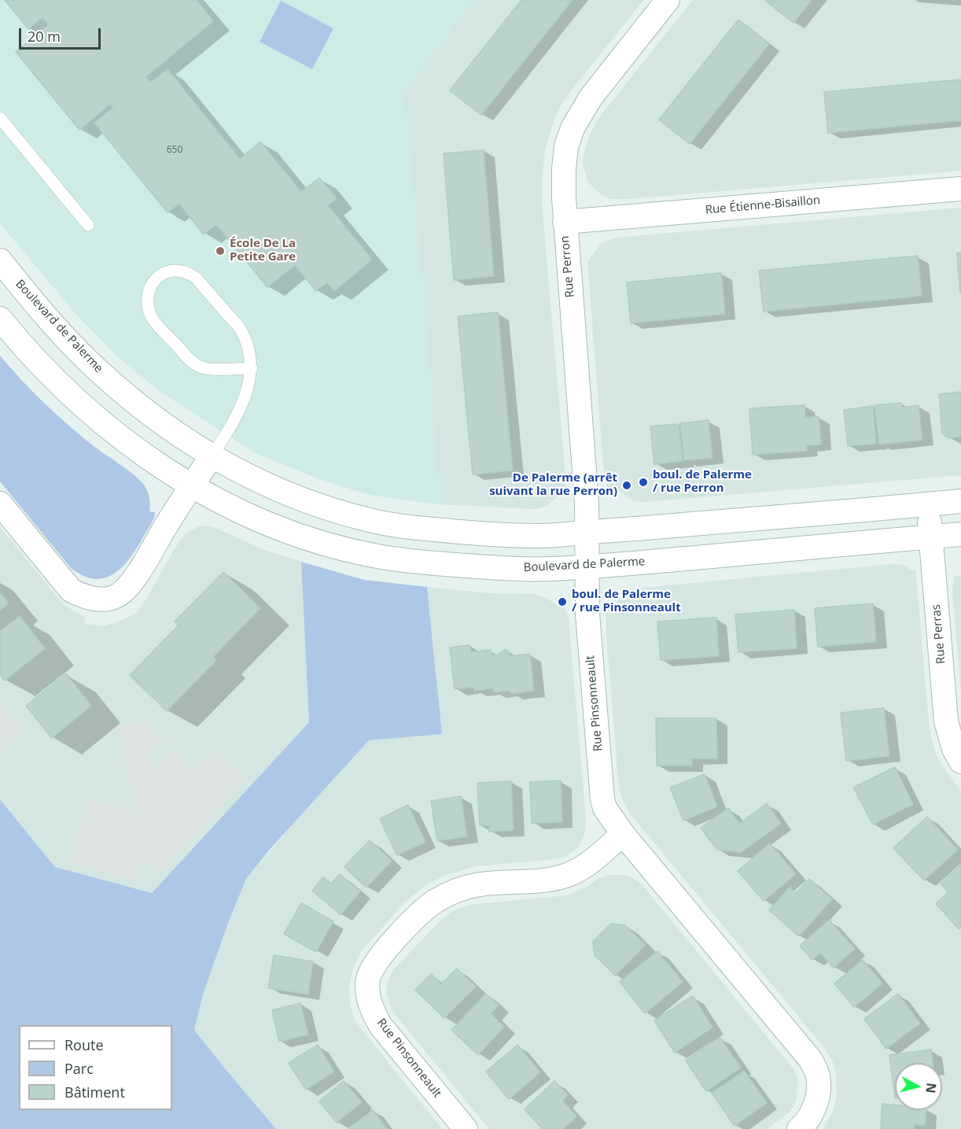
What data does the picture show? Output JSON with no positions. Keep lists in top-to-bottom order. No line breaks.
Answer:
{"streets":{"street":["Rue Étienne-Bisaillon","Rue Perron","Boulevard de Palerme","Rue Perras","Rue Pinsonneault"]},"crossings":[["Rue Étienne-Bisaillon","Rue Perron"],["Rue Perron","Boulevard de Palerme"],["Rue Perron","Rue Pinsonneault"],["Boulevard de Palerme","Rue Perras"],["Boulevard de Palerme","Rue Pinsonneault"]],"places":["École De La Petite Gare","boul. de Palerme / rue Perron","De Palerme (arrêt suivant la rue Perron)","boul. de Palerme / rue Pinsonneault"],"house_numbers":["650"],"legend":["Route","Parc","Bâtiment"],"scale_bar":"20 m","north":"right"}
